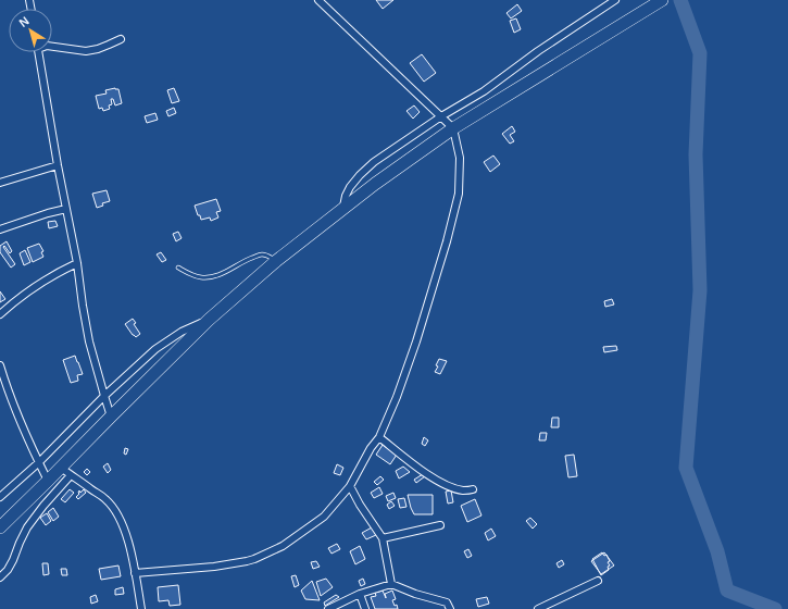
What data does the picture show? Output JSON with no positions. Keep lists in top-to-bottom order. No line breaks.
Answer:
{"north":"top left"}
